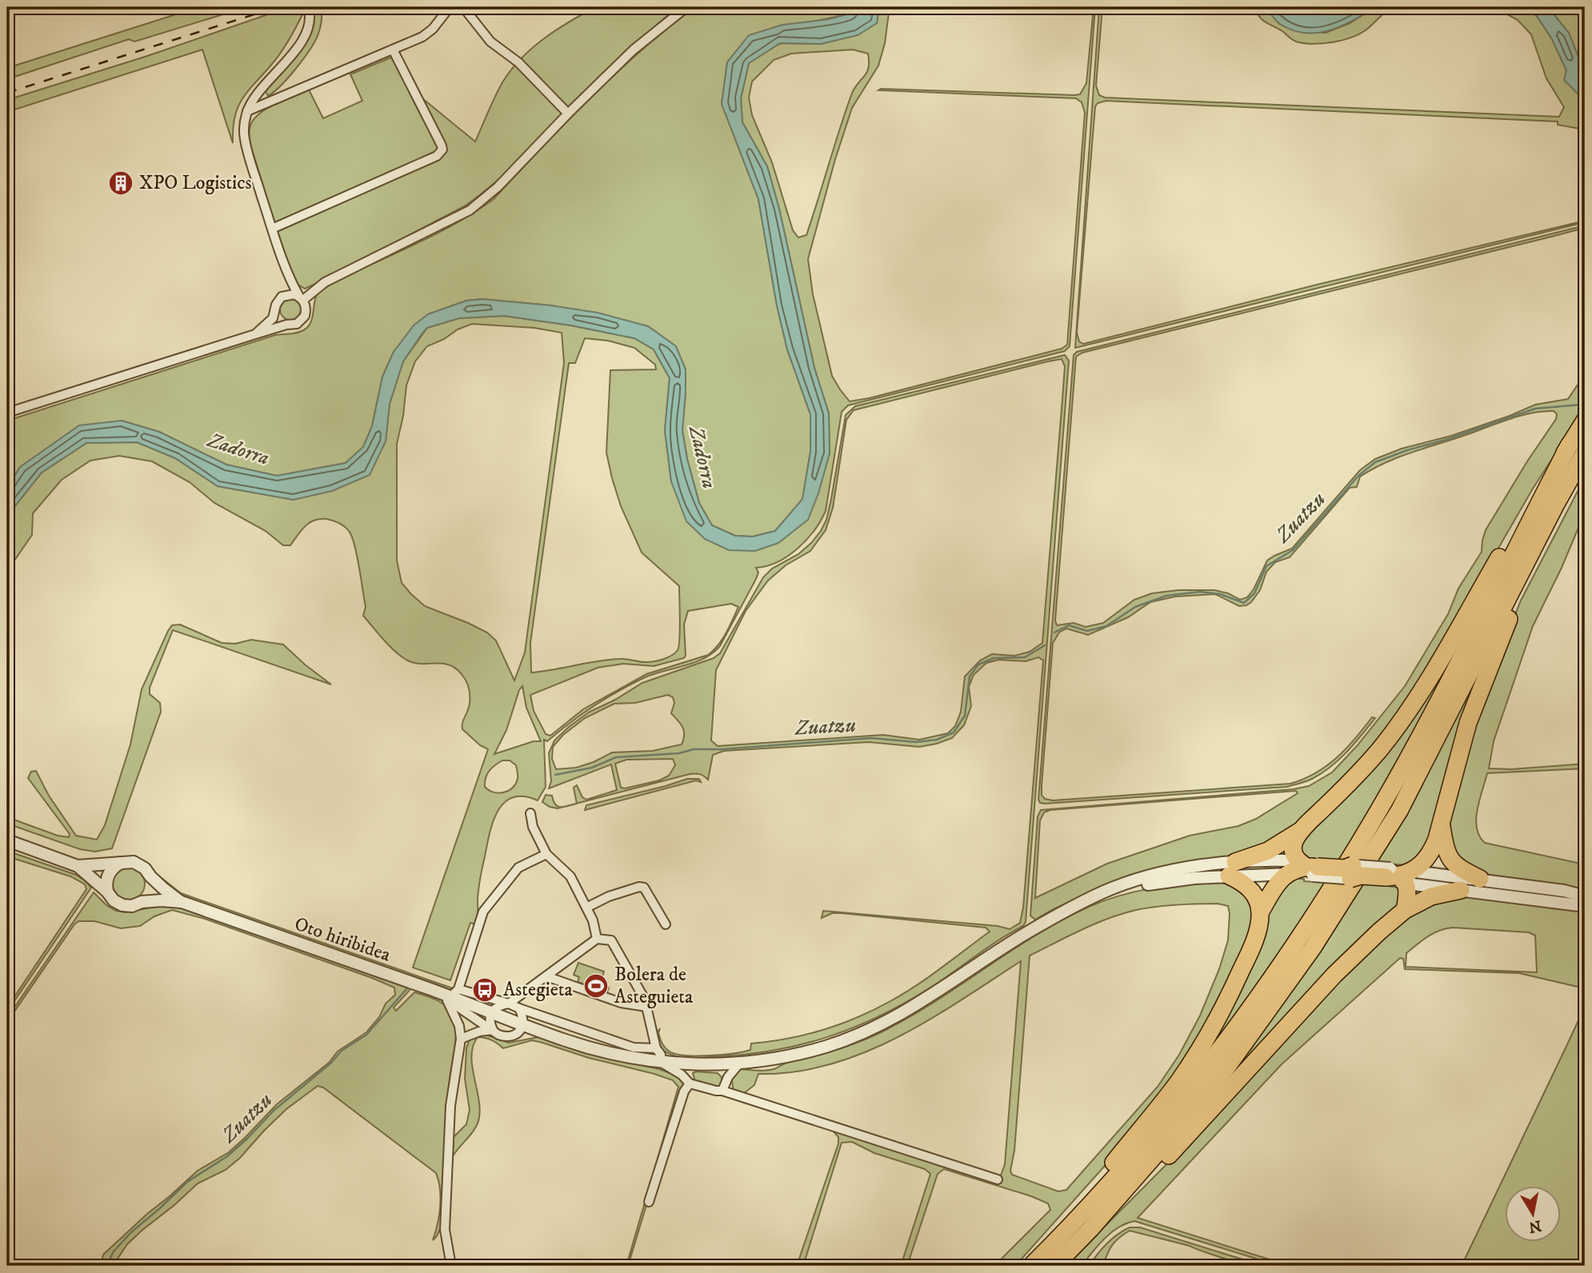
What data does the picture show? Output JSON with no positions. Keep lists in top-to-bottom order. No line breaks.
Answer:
{"streets":{"street":["Oto hiribidea"]},"water":["Zadorra","Zuatzu"],"places":{"building":["XPO Logistics"],"sports":["Bolera de Asteguieta"],"bus stop":["Astegieta"]},"north":"bottom"}
